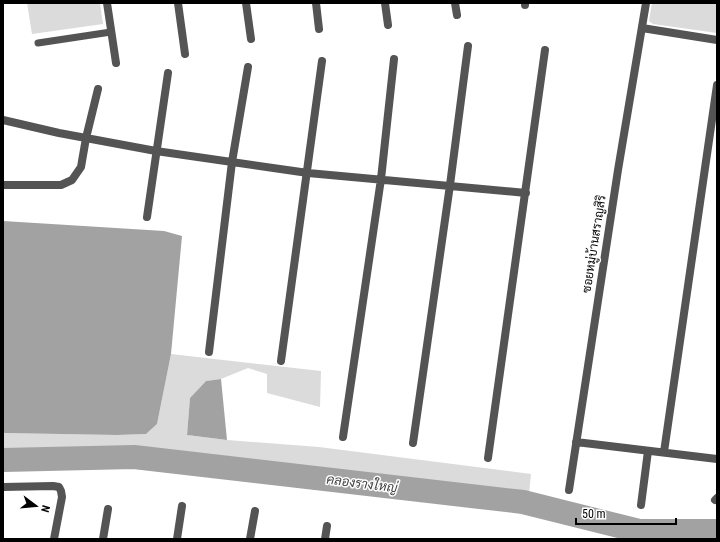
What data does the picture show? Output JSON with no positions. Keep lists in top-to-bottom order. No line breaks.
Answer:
{"streets":{"street":["ซอยหมู่บ้านสราญสิริ"]},"water":["คลองรางใหญ่"],"scale_bar":"50 m","north":"right"}
